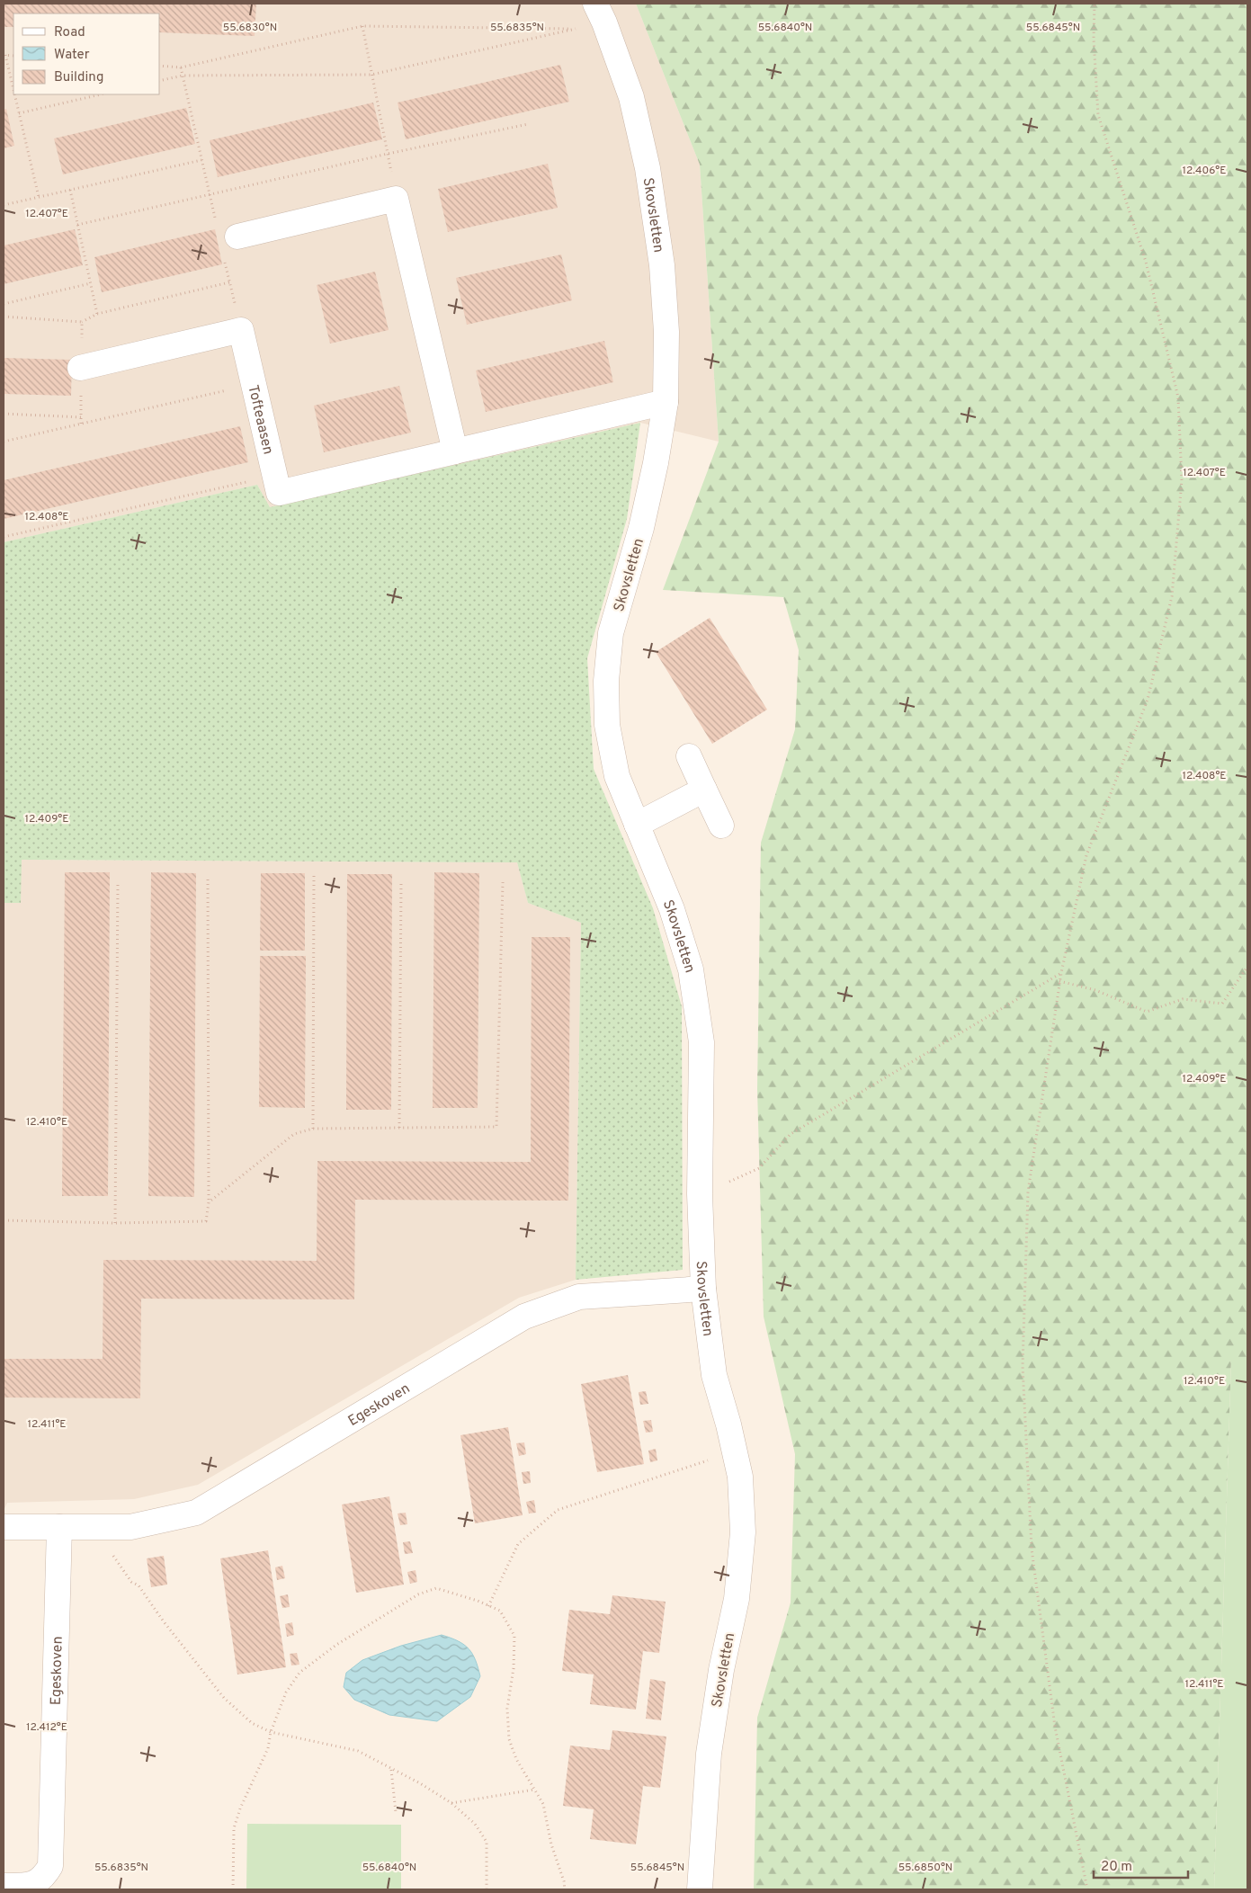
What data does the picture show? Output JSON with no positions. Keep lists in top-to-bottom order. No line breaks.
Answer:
{"streets":{"street":["Skovsletten","Tofteaasen","Egeskoven"]},"crossings":[["Skovsletten","Tofteaasen"],["Skovsletten","Egeskoven"]],"legend":["Road","Water","Building"],"scale_bar":"20 m","coordinates":["55.6830°N","55.6835°N","55.6840°N","55.6845°N","12.406°E","12.407°E","12.408°E","12.409°E","12.410°E","12.411°E","12.412°E","55.6850°N"]}
